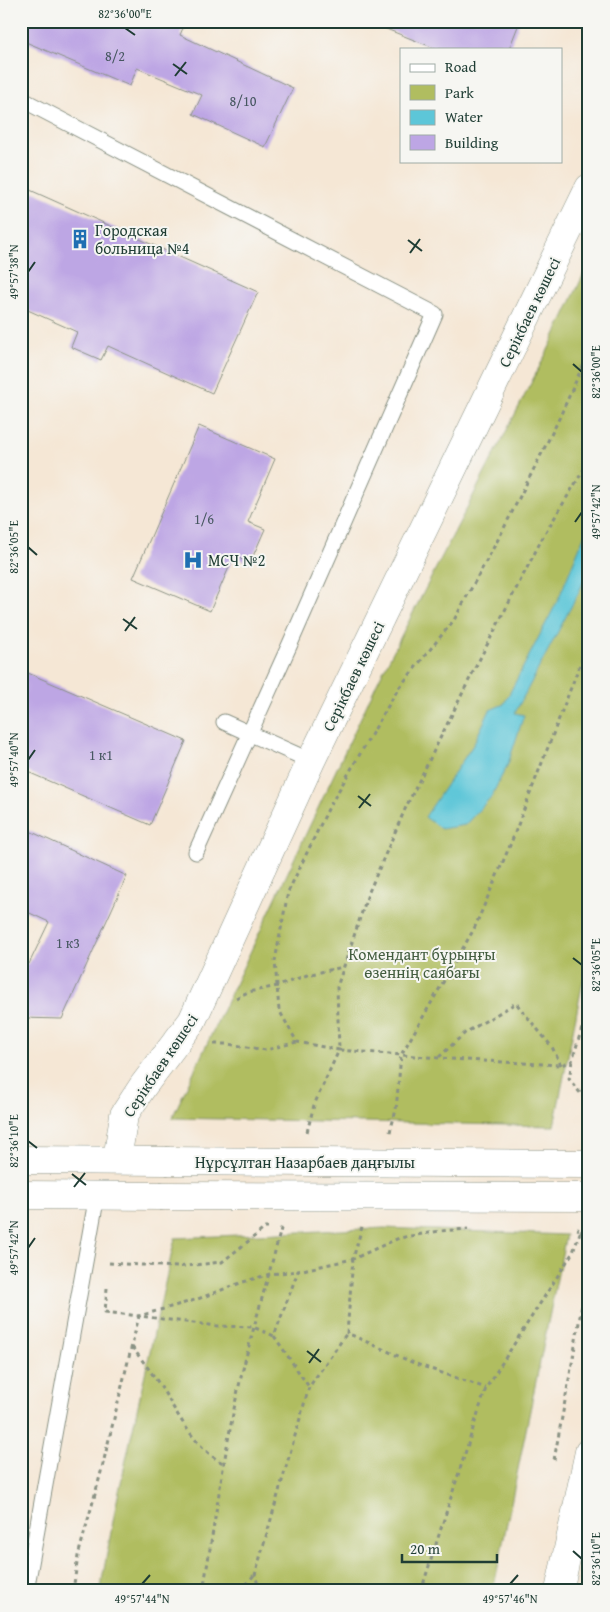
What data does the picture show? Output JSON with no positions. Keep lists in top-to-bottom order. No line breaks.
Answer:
{"streets":{"street":["Серікбаев көшесі","Нұрсұлтан Назарбаев даңғылы"]},"crossings":[["Серікбаев көшесі","Нұрсұлтан Назарбаев даңғылы"]],"parks":["Комендант бұрыңғы өзеннің саябағы"],"places":{"building":["Городская больница №4"],"hospital":["МСЧ №2"]},"house_numbers":["8/2","8/10","1/6","1 к1","1 к3"],"legend":["Road","Park","Water","Building"],"scale_bar":"20 m","coordinates":["82°36'00\"E","49°57'38\"N","49°57'42\"N","82°36'05\"E","49°57'40\"N","82°36'10\"E","49°57'44\"N","49°57'46\"N"]}
